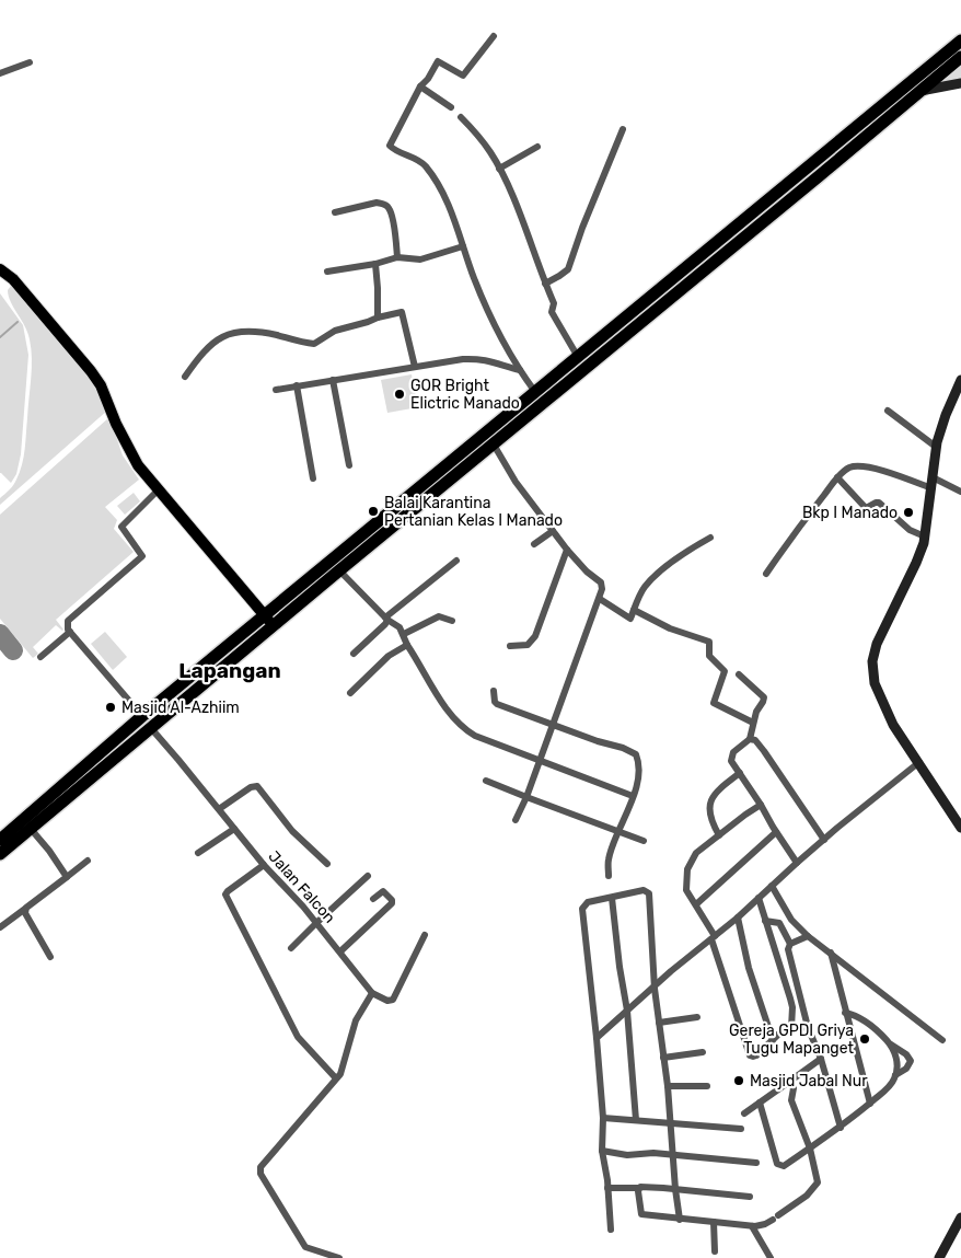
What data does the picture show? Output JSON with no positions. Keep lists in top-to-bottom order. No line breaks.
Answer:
{"streets":{"street":["Jalan Falcon"]},"districts":["Lapangan"],"places":["GOR Bright Elictric Manado","Balai Karantina Pertanian Kelas I Manado","Bkp I Manado","Masjid Al-Azhiim","Gereja GPDI Griya Tugu Mapanget","Masjid Jabal Nur"]}
